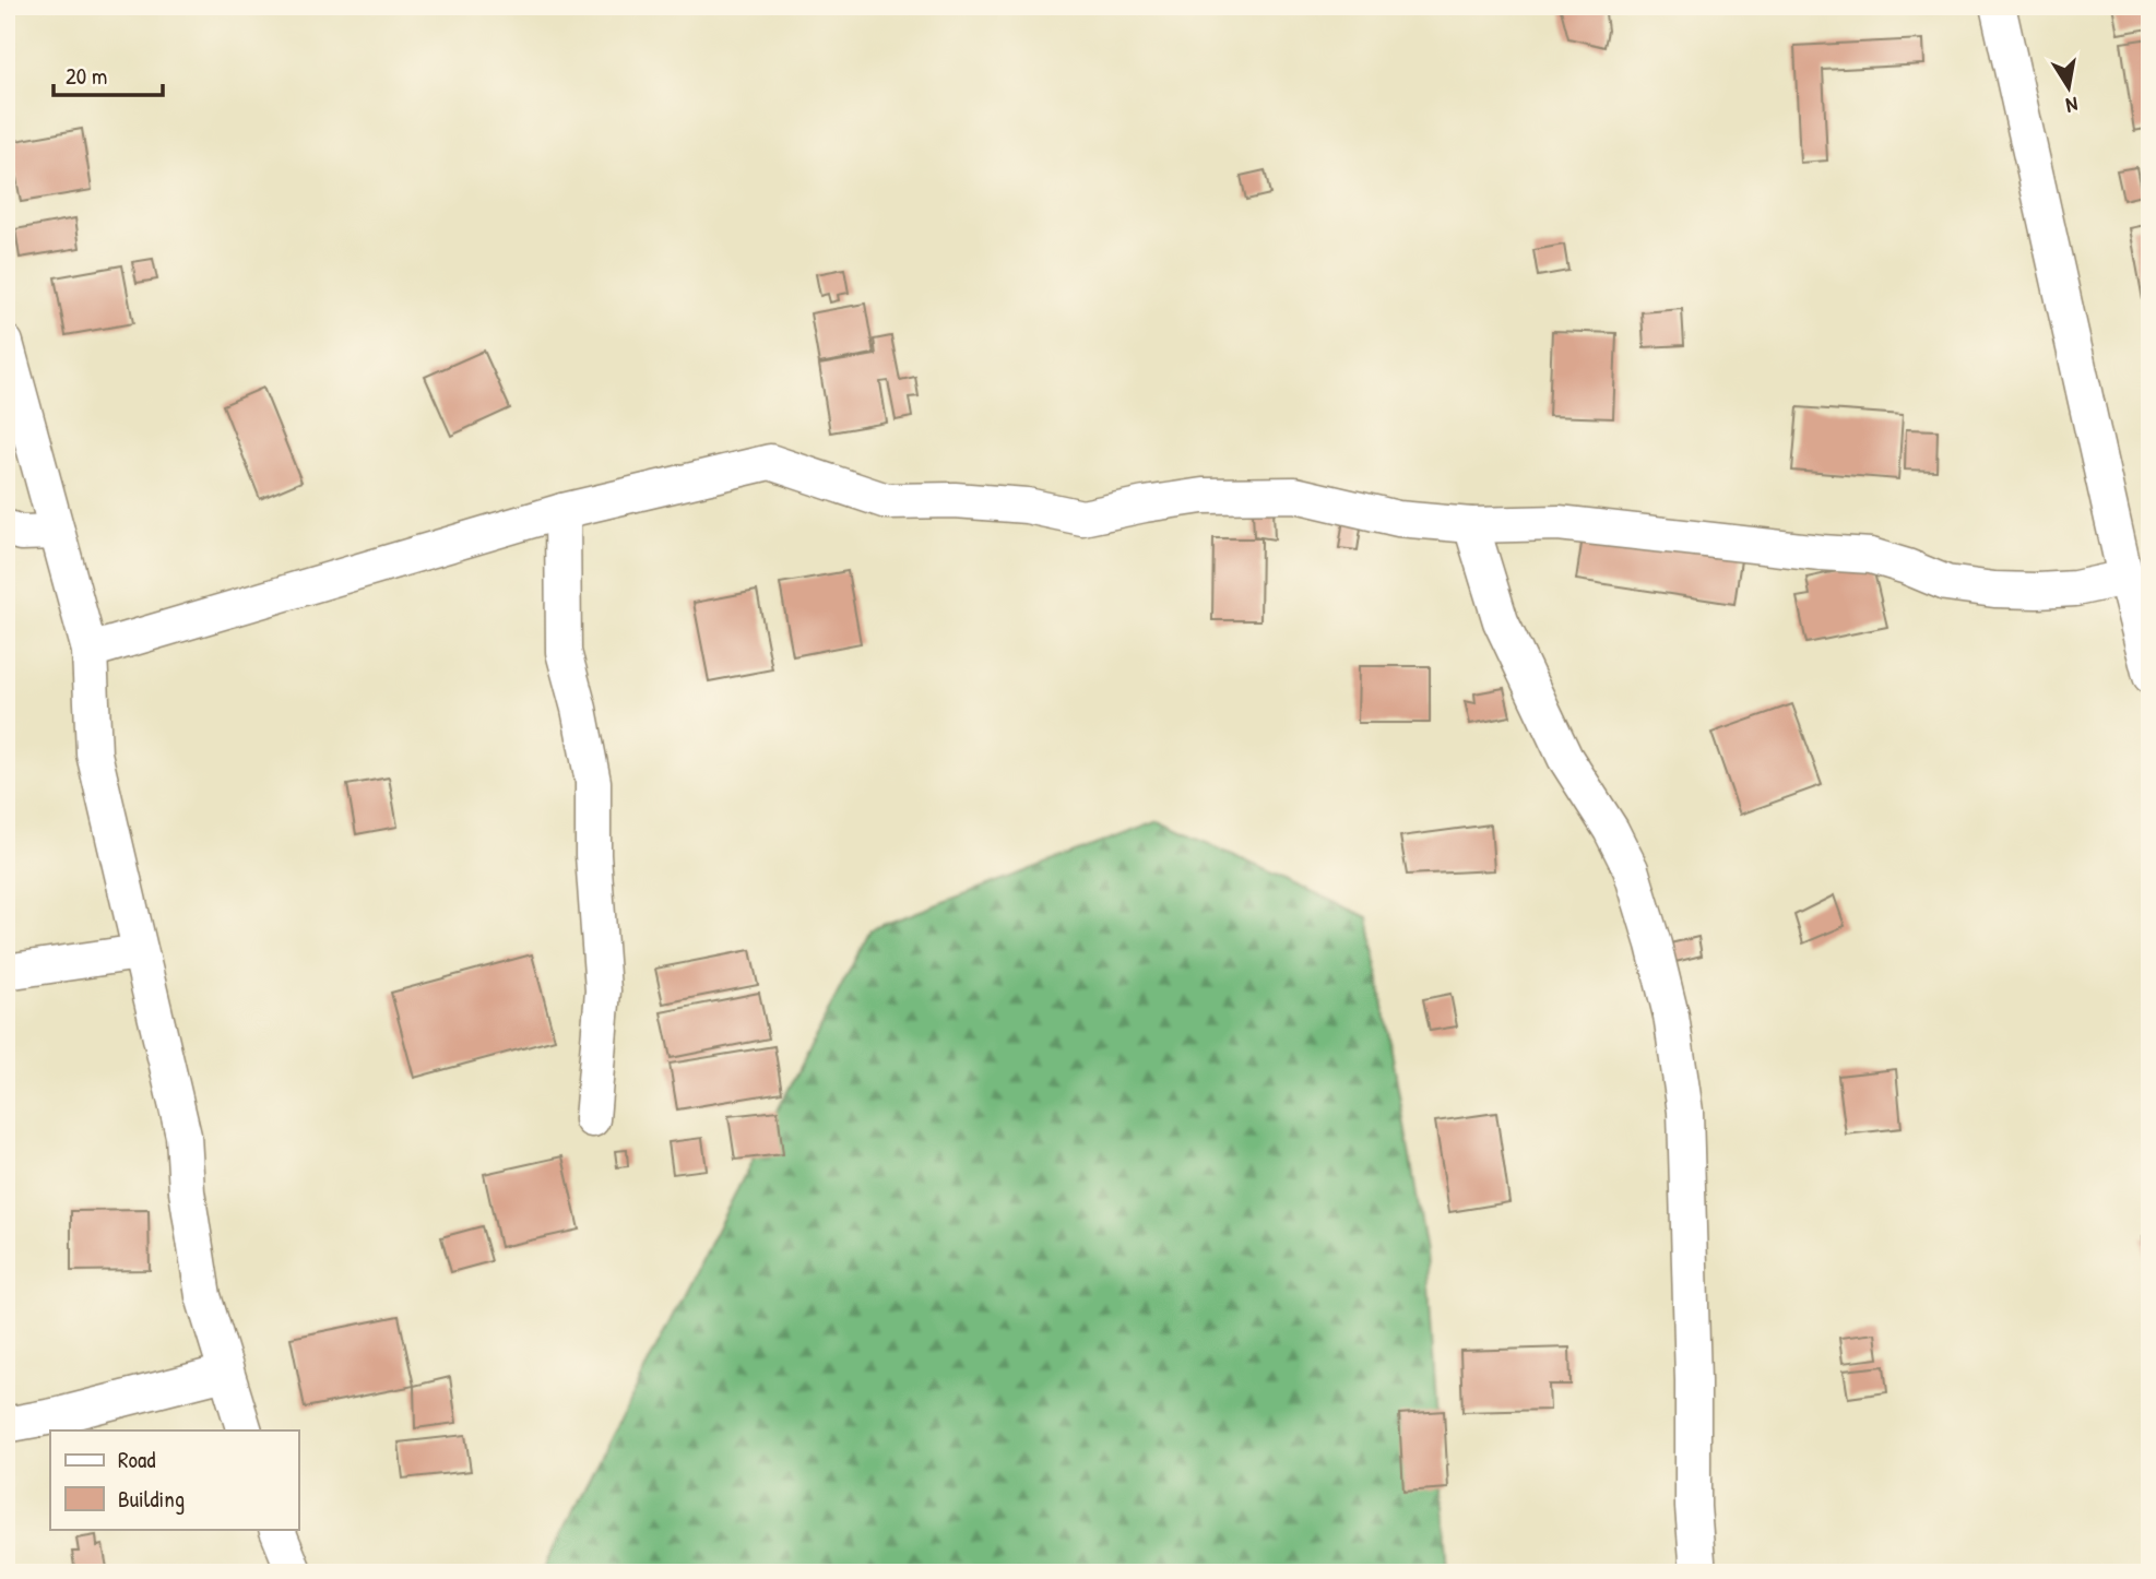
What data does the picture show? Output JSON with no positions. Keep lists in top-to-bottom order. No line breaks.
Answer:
{"legend":["Road","Building"],"scale_bar":"20 m","north":"bottom"}
